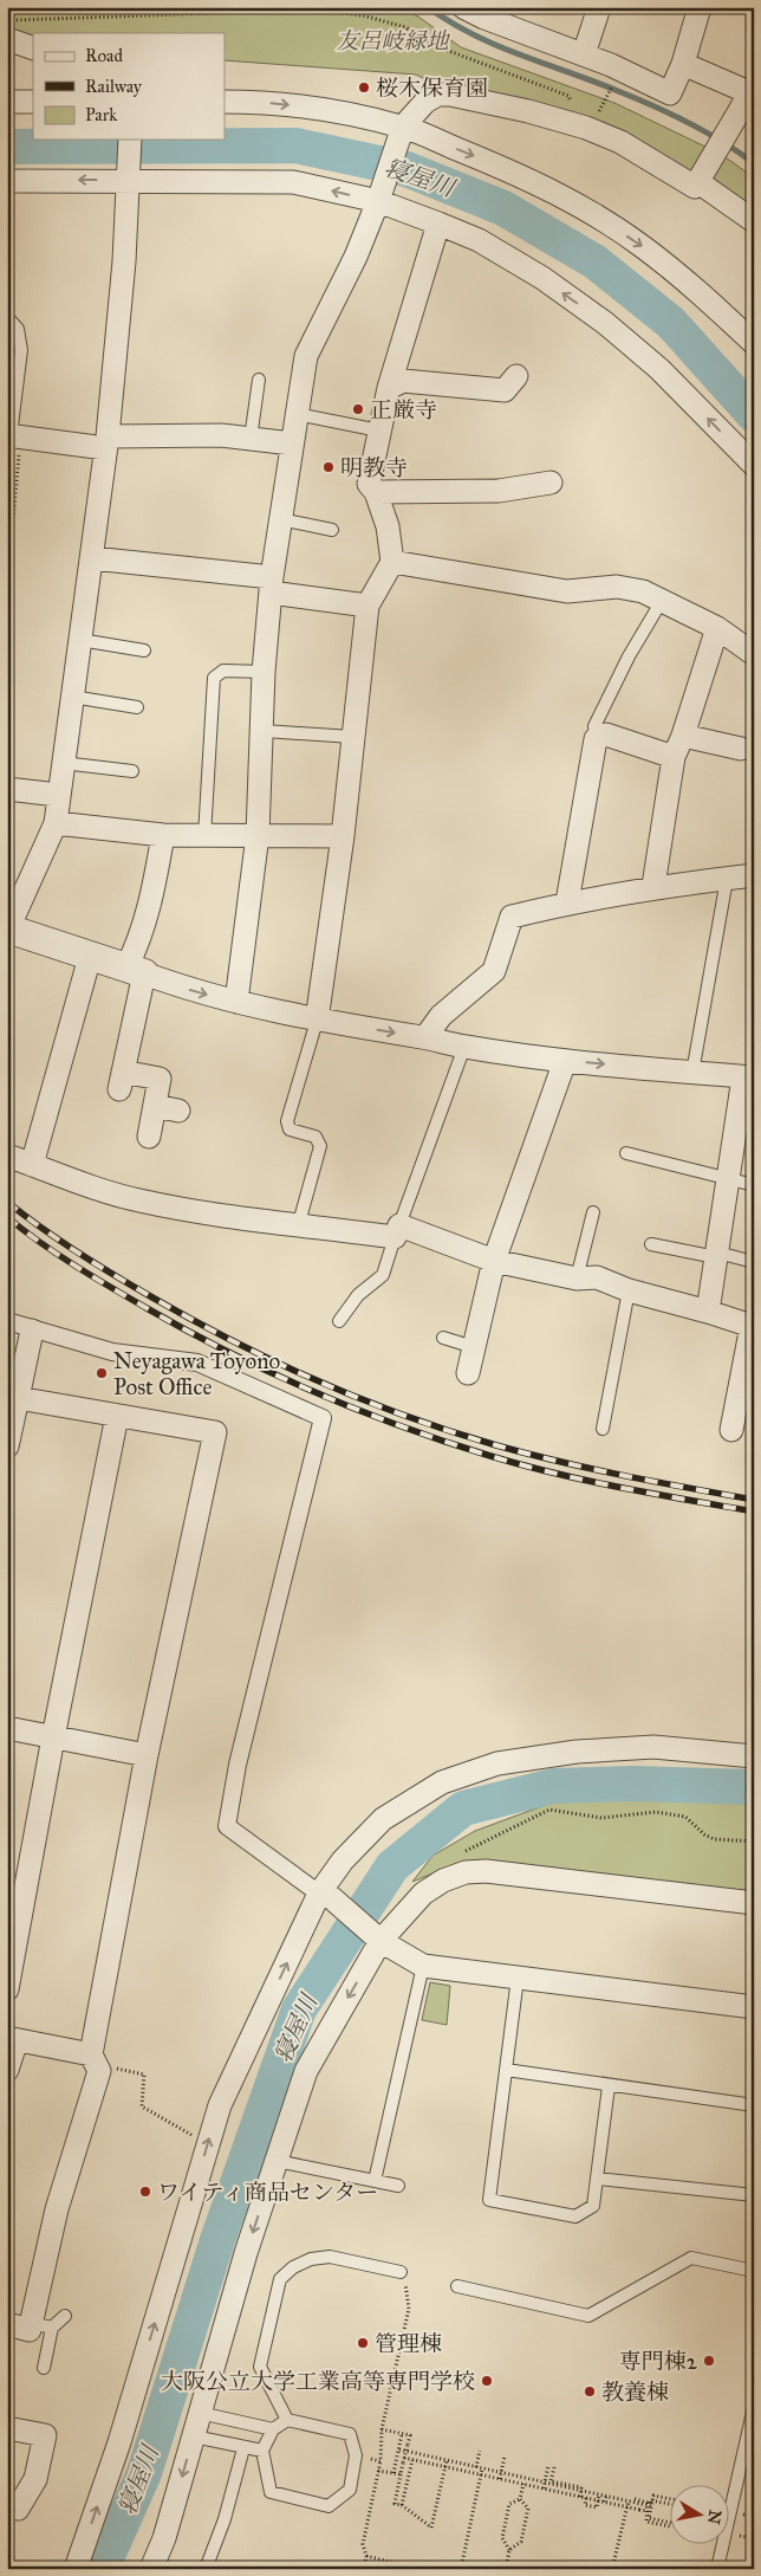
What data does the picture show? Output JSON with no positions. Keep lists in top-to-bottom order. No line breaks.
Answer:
{"water":["寝屋川"],"parks":["友呂岐緑地"],"places":["桜木保育園","正厳寺","明教寺","Neyagawa Toyono Post Office","ワイティ商品センター","管理棟","専門棟2","大阪公立大学工業高等専門学校","教養棟"],"legend":["Road","Railway","Park"],"north":"right"}
